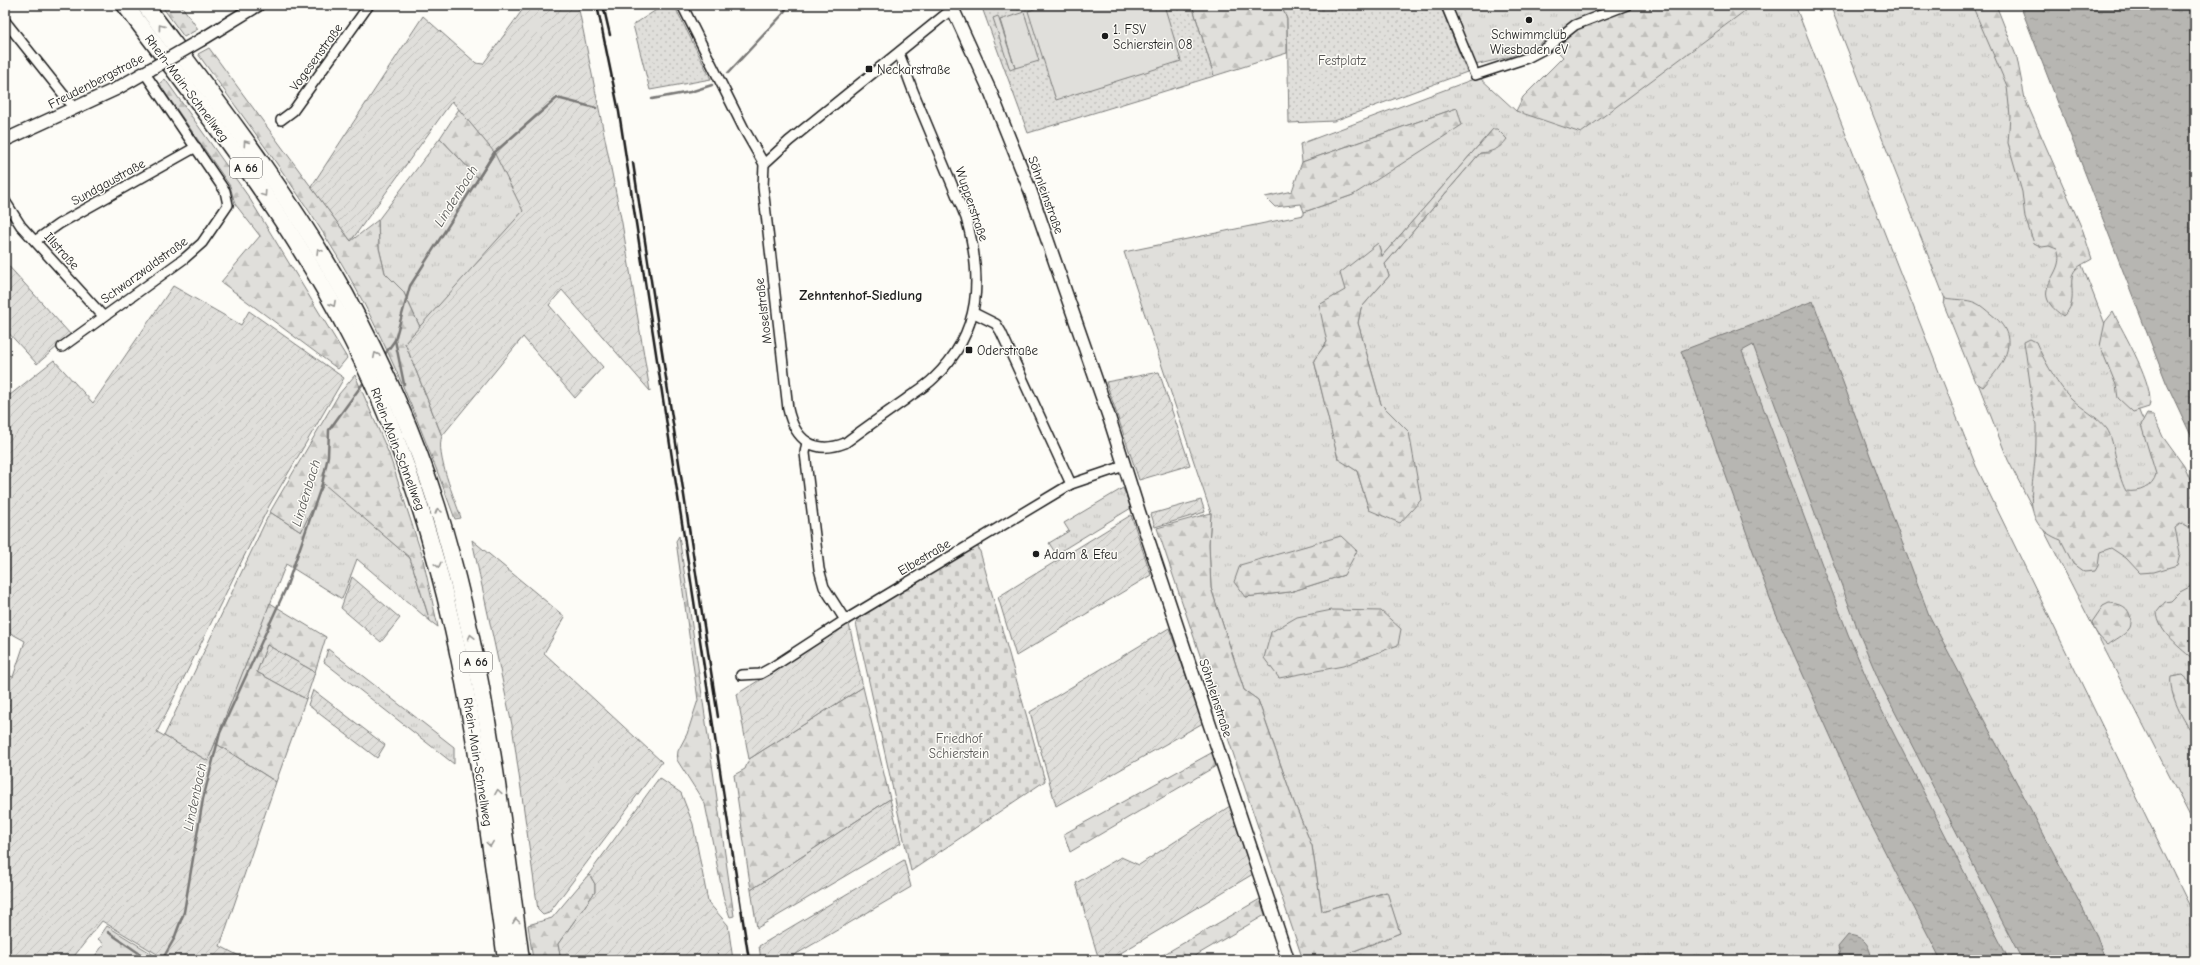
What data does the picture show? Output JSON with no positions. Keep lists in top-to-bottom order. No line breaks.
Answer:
{"streets":{"highway":["Rhein-Main-Schnellweg","A 66"],"street":["Vogesenstraße","Freudenbergstraße","Sundgaustraße","Söhnleinstraße","Wupperstraße","Illstraße","Schwarzwaldstraße","Moselstraße","Elbestraße"]},"crossings":[["Sundgaustraße","Illstraße"],["Sundgaustraße","Schwarzwaldstraße"],["Söhnleinstraße","Elbestraße"],["Wupperstraße","Moselstraße"],["Illstraße","Schwarzwaldstraße"]],"districts":["Zehntenhof-Siedlung"],"water":["Lindenbach"],"parks":["Festplatz","Friedhof Schierstein"],"places":{"other":["Schwimmclub Wiesbaden eV","1. FSV Schierstein 08","Adam & Efeu"],"transit":["Neckarstraße","Oderstraße"]}}
